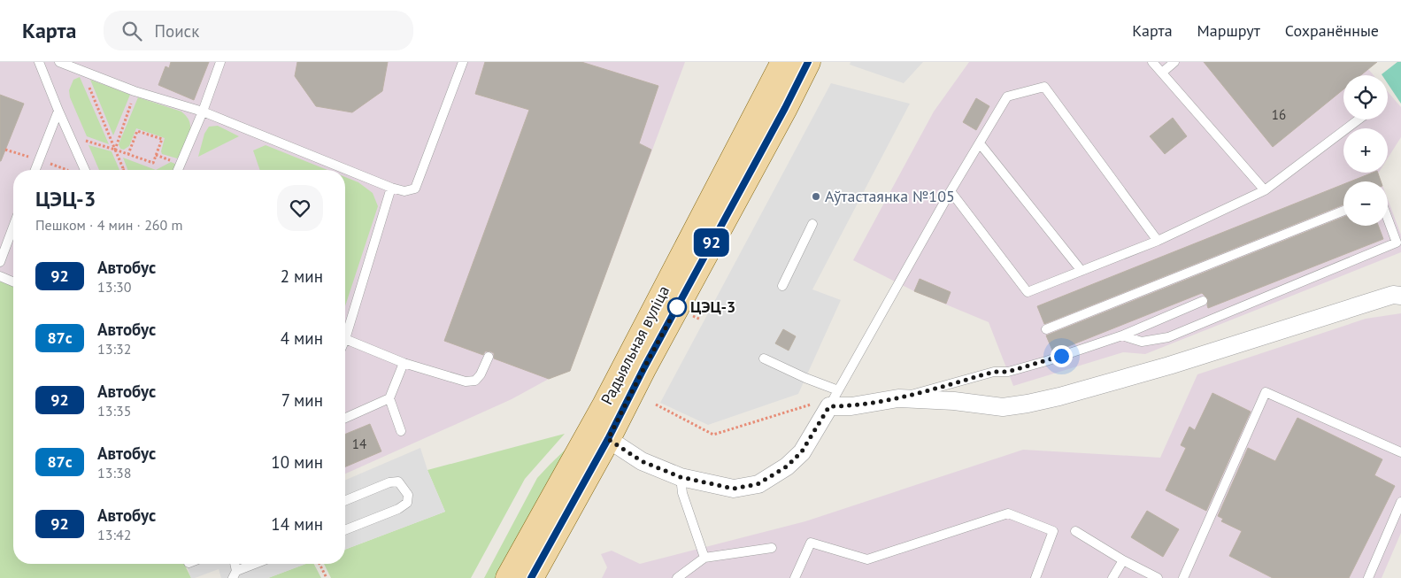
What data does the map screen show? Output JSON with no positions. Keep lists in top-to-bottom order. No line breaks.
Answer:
{"streets":{"main road":["Радыяльная вуліца"]},"places":["Аўтастаянка №105","ЦЭЦ-3"],"lines":["bus line 92"],"house_numbers":["16","14"],"page":{"header":"Карта","search":"Поиск","nav":["Карта","Маршрут","Сохранённые"],"on_map":"92","map_buttons":["+","−"],"heading":["ЦЭЦ-3","Пешком · 4 мин · 260 m"],"list":[{"mark":"92","name":"Автобус","note":"13:30","value":"2 мин"},{"mark":"87с","name":"Автобус","note":"13:32","value":"4 мин"},{"mark":"92","name":"Автобус","note":"13:35","value":"7 мин"},{"mark":"87с","name":"Автобус","note":"13:38","value":"10 мин"},{"mark":"92","name":"Автобус","note":"13:42","value":"14 мин"}]}}
